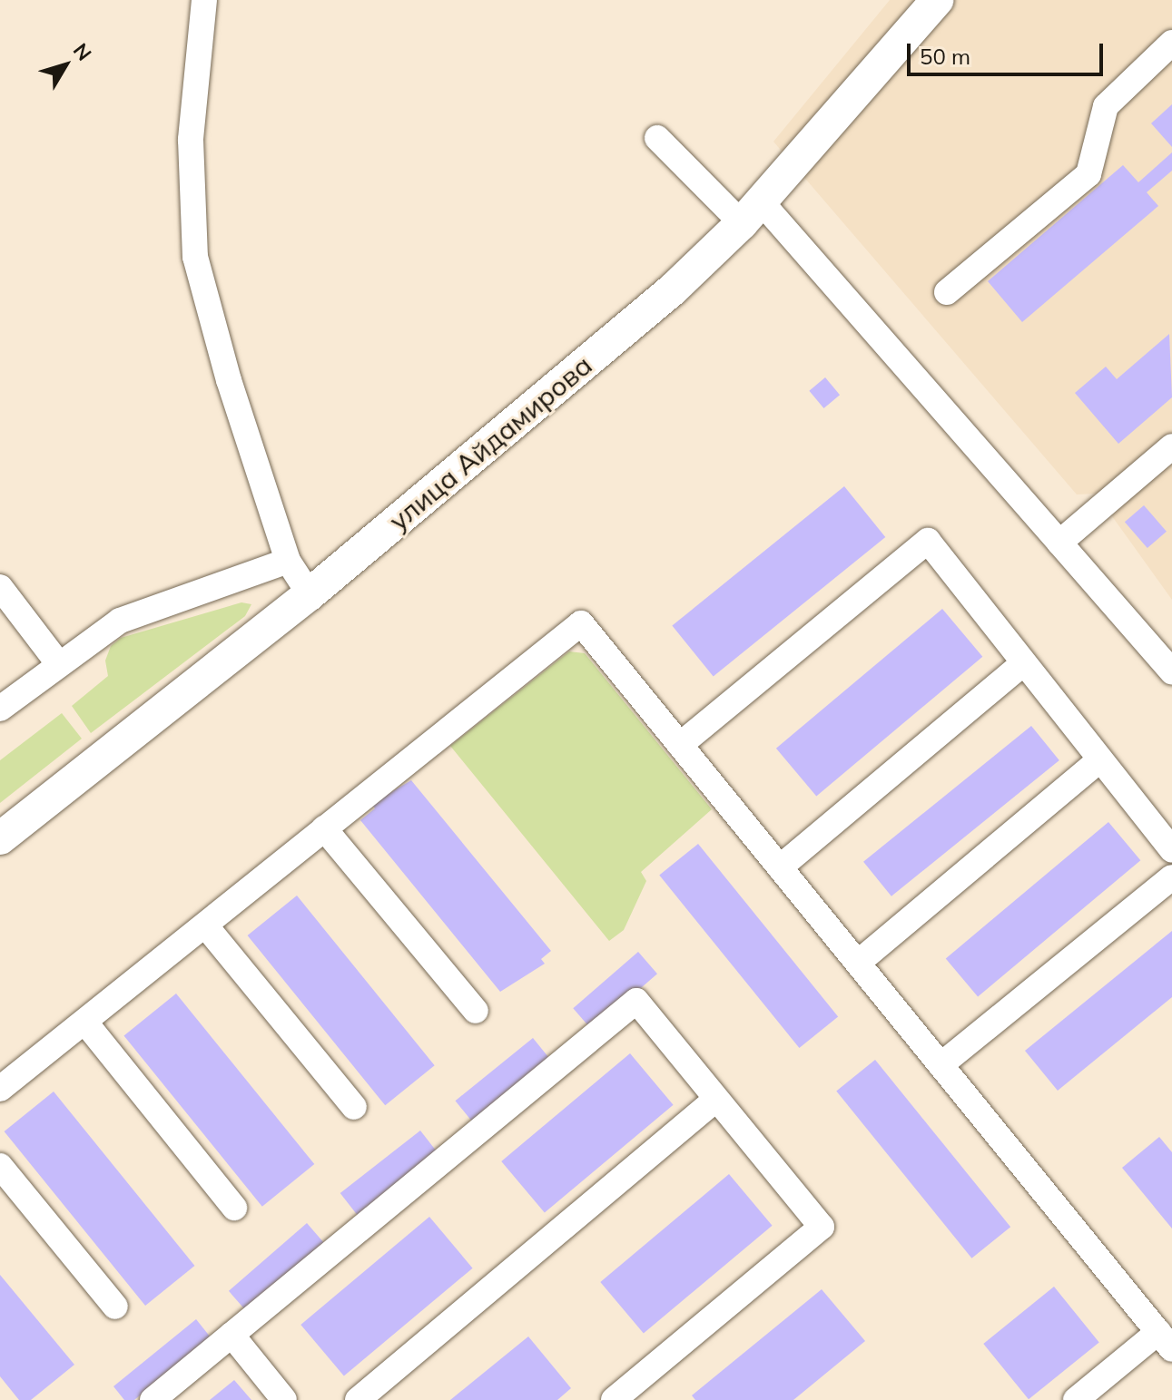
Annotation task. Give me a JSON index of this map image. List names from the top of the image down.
{
  "streets": {
    "main road": ["улица Айдамирова"]
  },
  "scale_bar": "50 m",
  "north": "top right"
}
